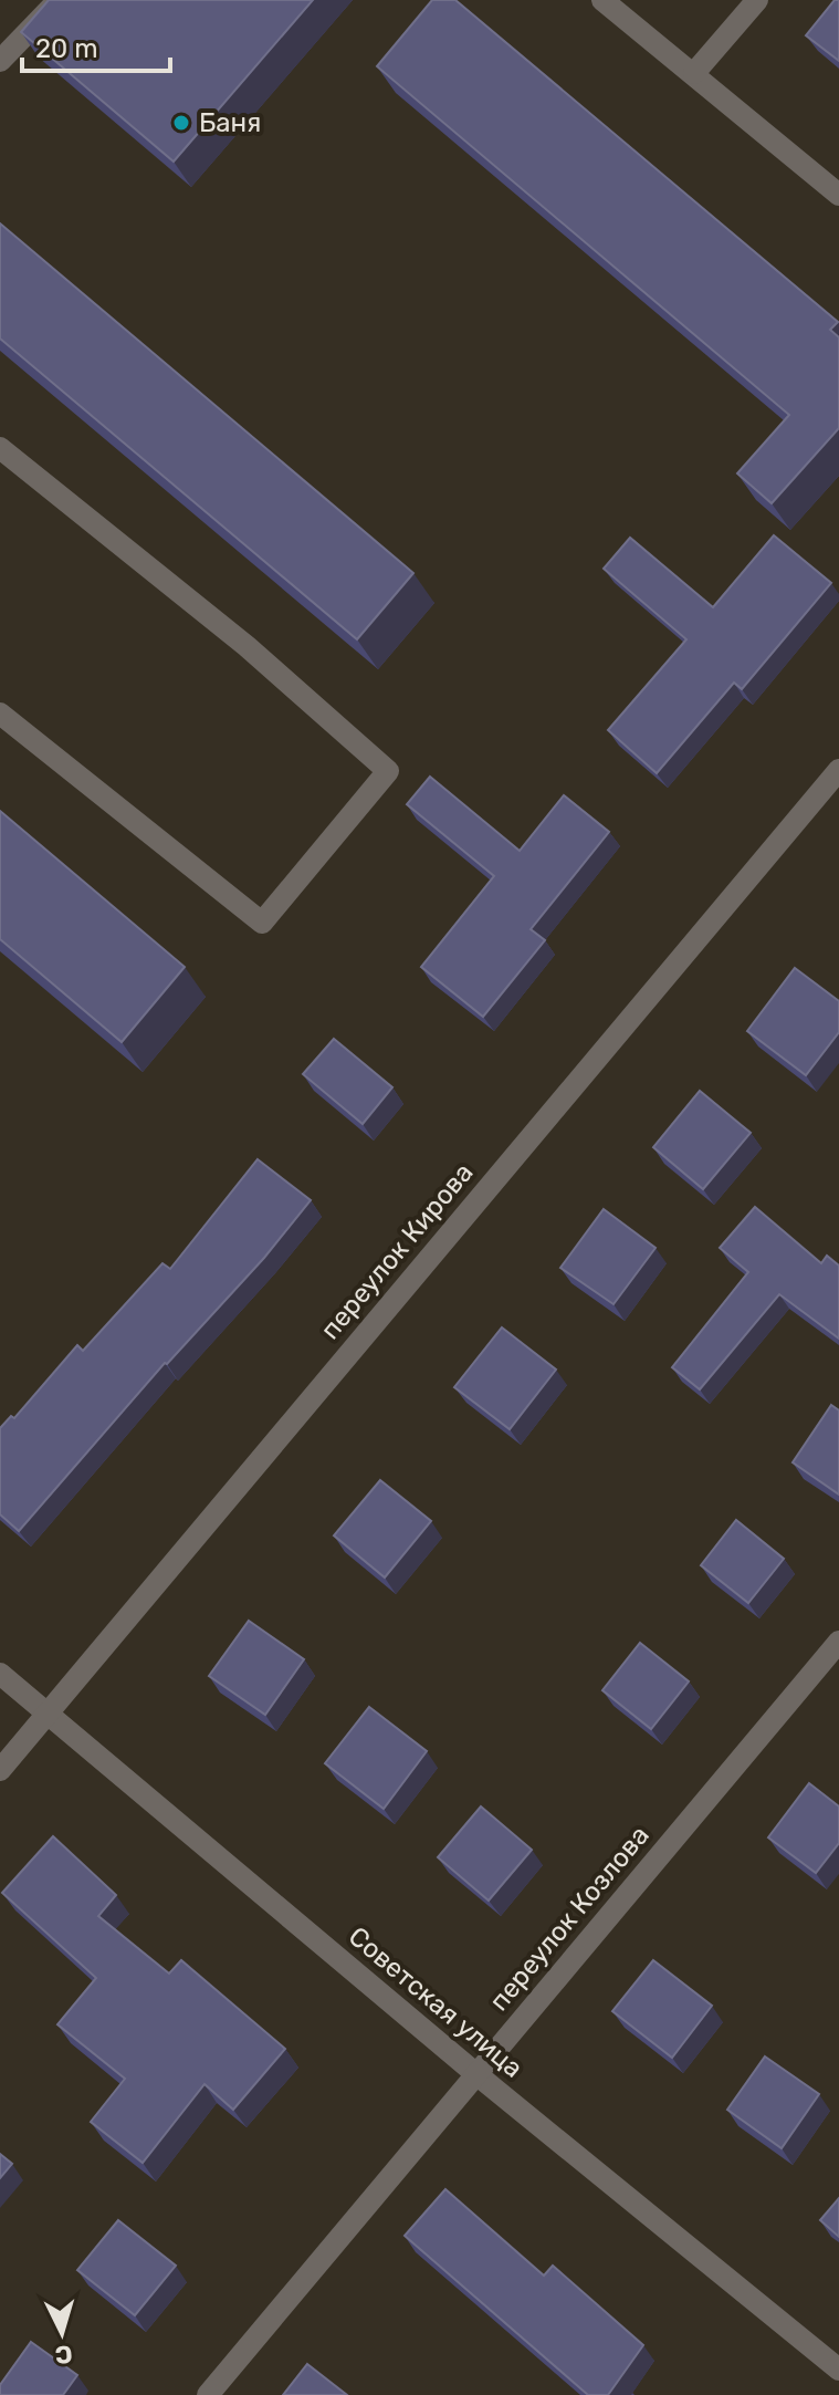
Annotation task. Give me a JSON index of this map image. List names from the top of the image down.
{
  "streets": {
    "street": ["переулок Кирова", "переулок Козлова", "Советская улица"]
  },
  "crossings": [
    ["переулок Кирова", "Советская улица"],
    ["переулок Козлова", "Советская улица"]
  ],
  "places": ["Баня"],
  "scale_bar": "20 m",
  "north": "bottom"
}
